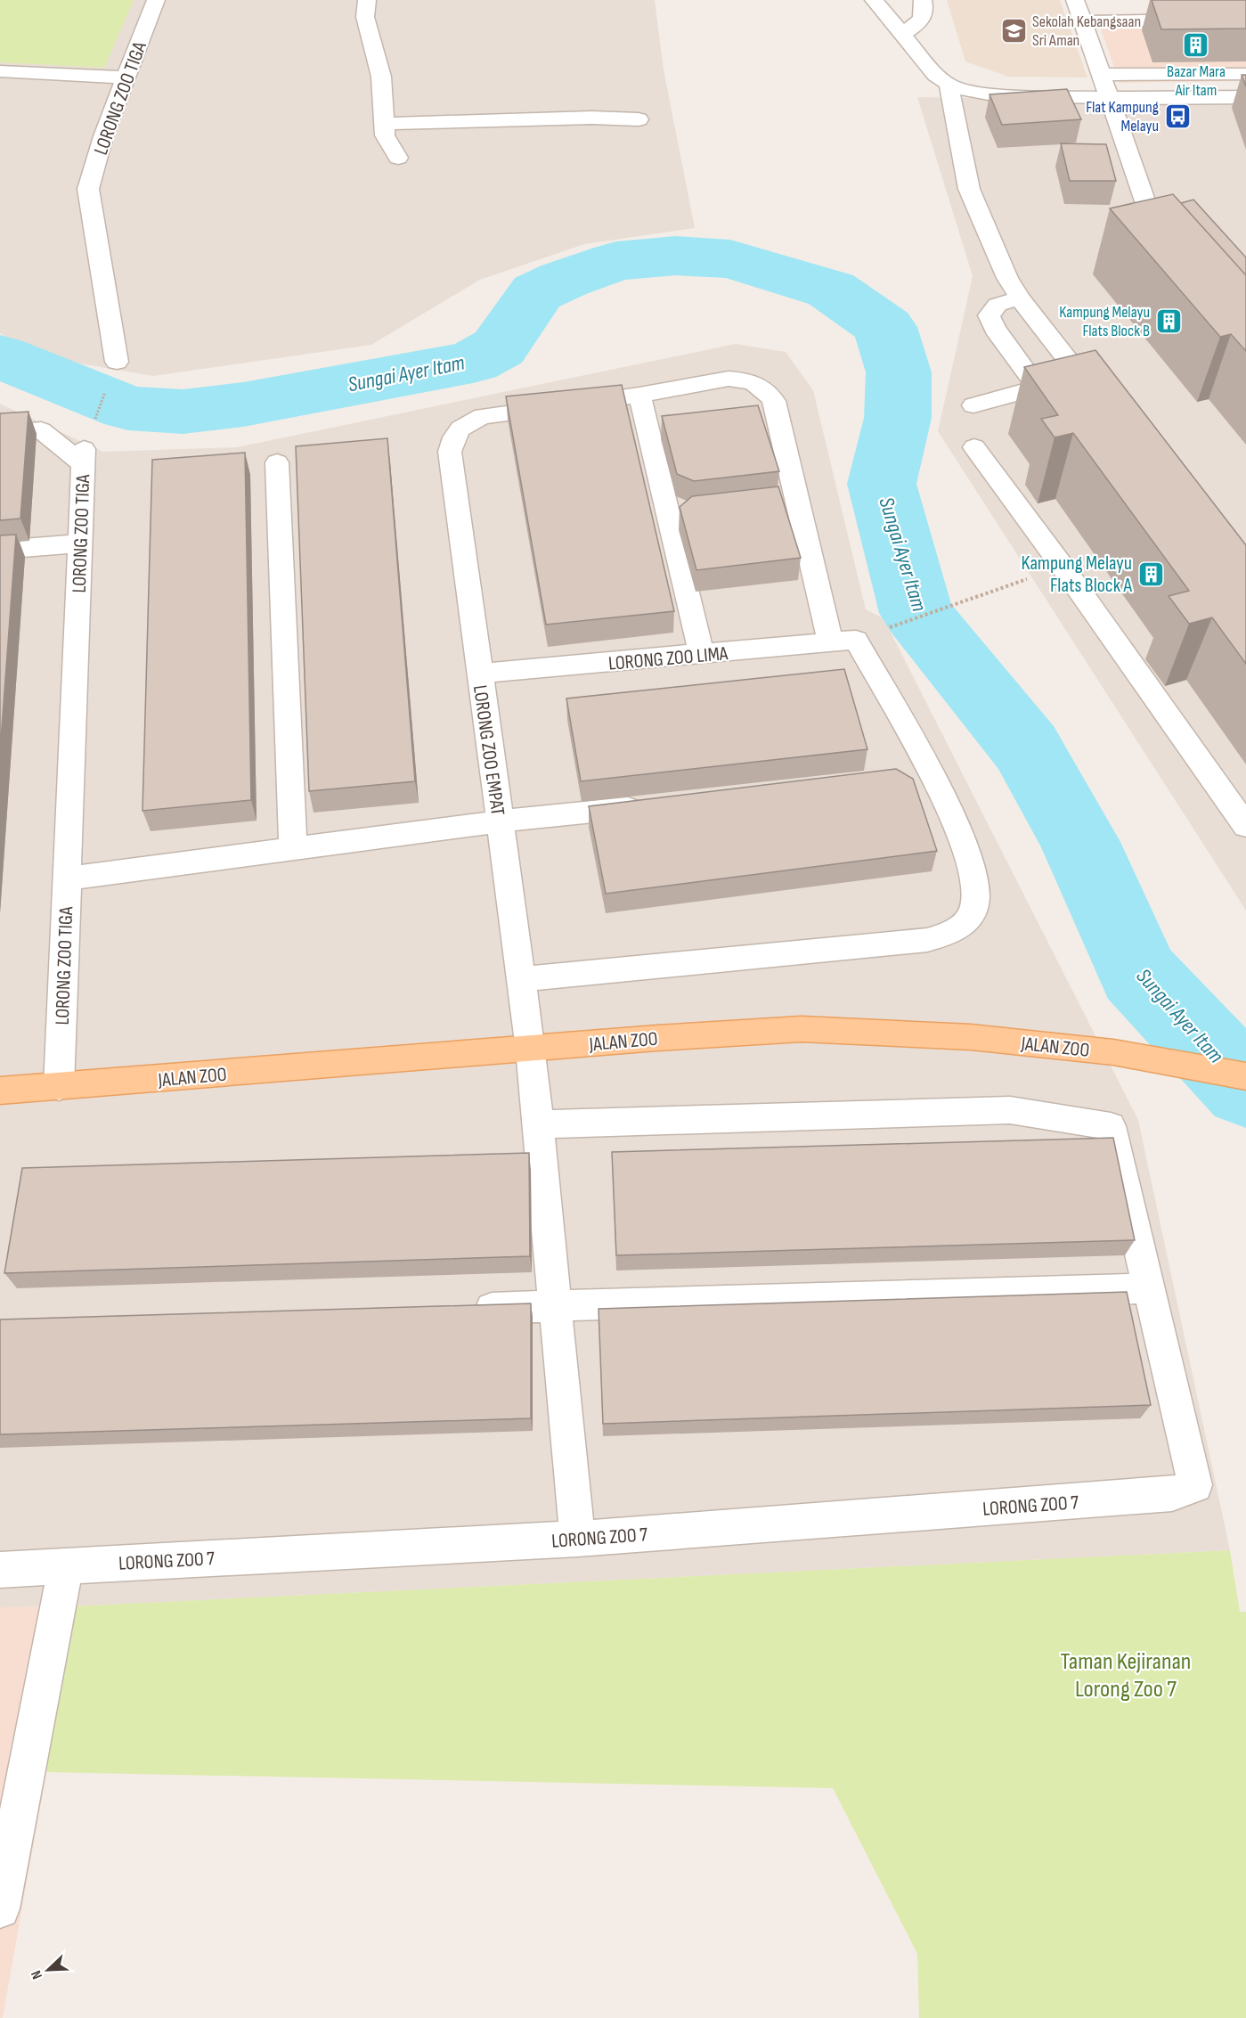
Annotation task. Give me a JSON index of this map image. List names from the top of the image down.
{
  "streets": {
    "main road": ["JALAN ZOO"],
    "street": [
      "LORONG ZOO TIGA",
      "LORONG ZOO LIMA",
      "LORONG ZOO EMPAT",
      "LORONG ZOO 7"
    ]
  },
  "crossings": [
    ["LORONG ZOO TIGA", "JALAN ZOO"],
    ["LORONG ZOO LIMA", "LORONG ZOO EMPAT"],
    ["LORONG ZOO EMPAT", "JALAN ZOO"],
    ["LORONG ZOO EMPAT", "LORONG ZOO 7"]
  ],
  "water": ["Sungai Ayer Itam"],
  "parks": ["Taman Kejiranan Lorong Zoo 7"],
  "places": {
    "school or university": ["Sekolah Kebangsaan Sri Aman"],
    "building": ["Bazar Mara Air Itam", "Kampung Melayu Flats Block B", "Kampung Melayu Flats Block A"],
    "bus stop": ["Flat Kampung Melayu"]
  },
  "north": "bottom left"
}
